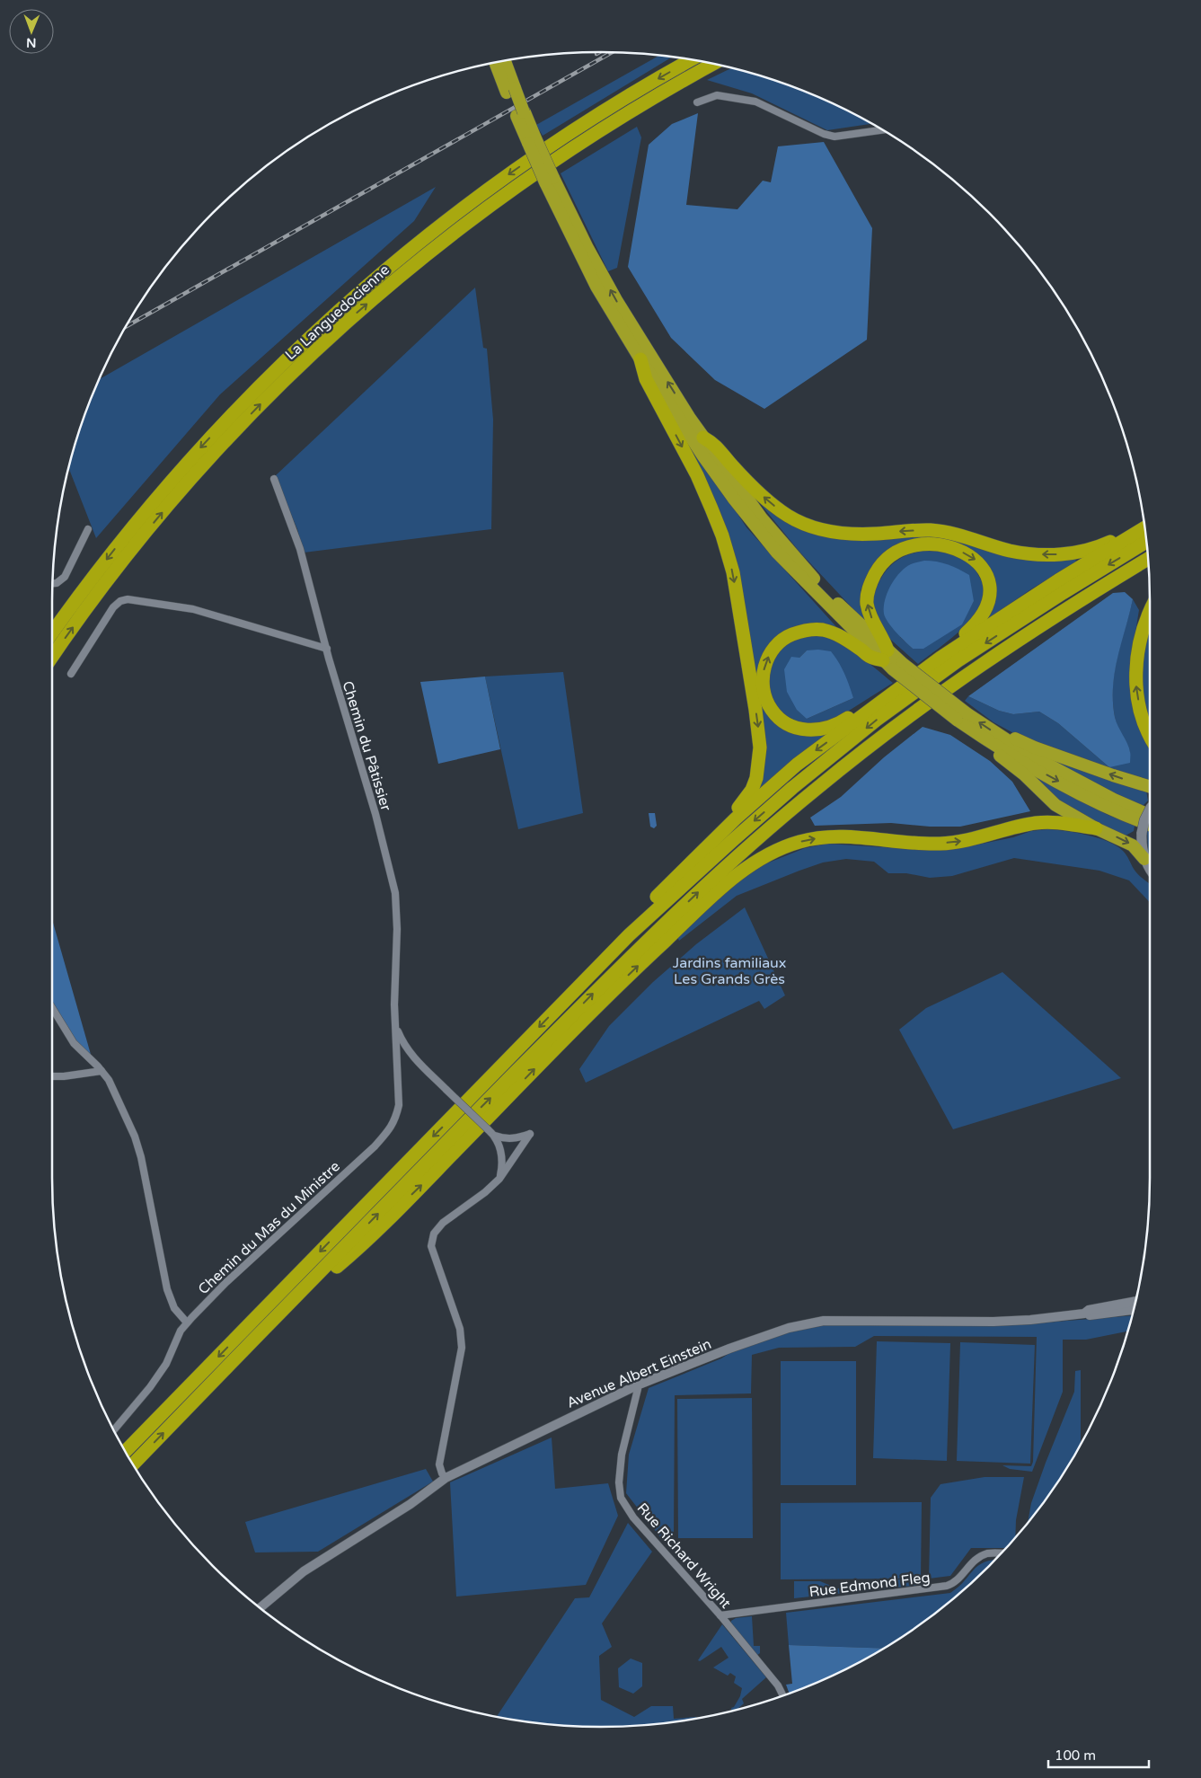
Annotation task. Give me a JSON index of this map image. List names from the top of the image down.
{
  "streets": {
    "highway": ["La Languedocienne"],
    "street": [
      "Chemin du Pâtissier",
      "Chemin du Mas du Ministre",
      "Avenue Albert Einstein",
      "Rue Richard Wright",
      "Rue Edmond Fleg"
    ]
  },
  "crossings": [
    ["Chemin du Pâtissier", "Chemin du Mas du Ministre"],
    ["Avenue Albert Einstein", "Rue Richard Wright"],
    ["Rue Richard Wright", "Rue Edmond Fleg"]
  ],
  "parks": ["Jardins familiaux Les Grands Grès"],
  "scale_bar": "100 m",
  "north": "bottom"
}
